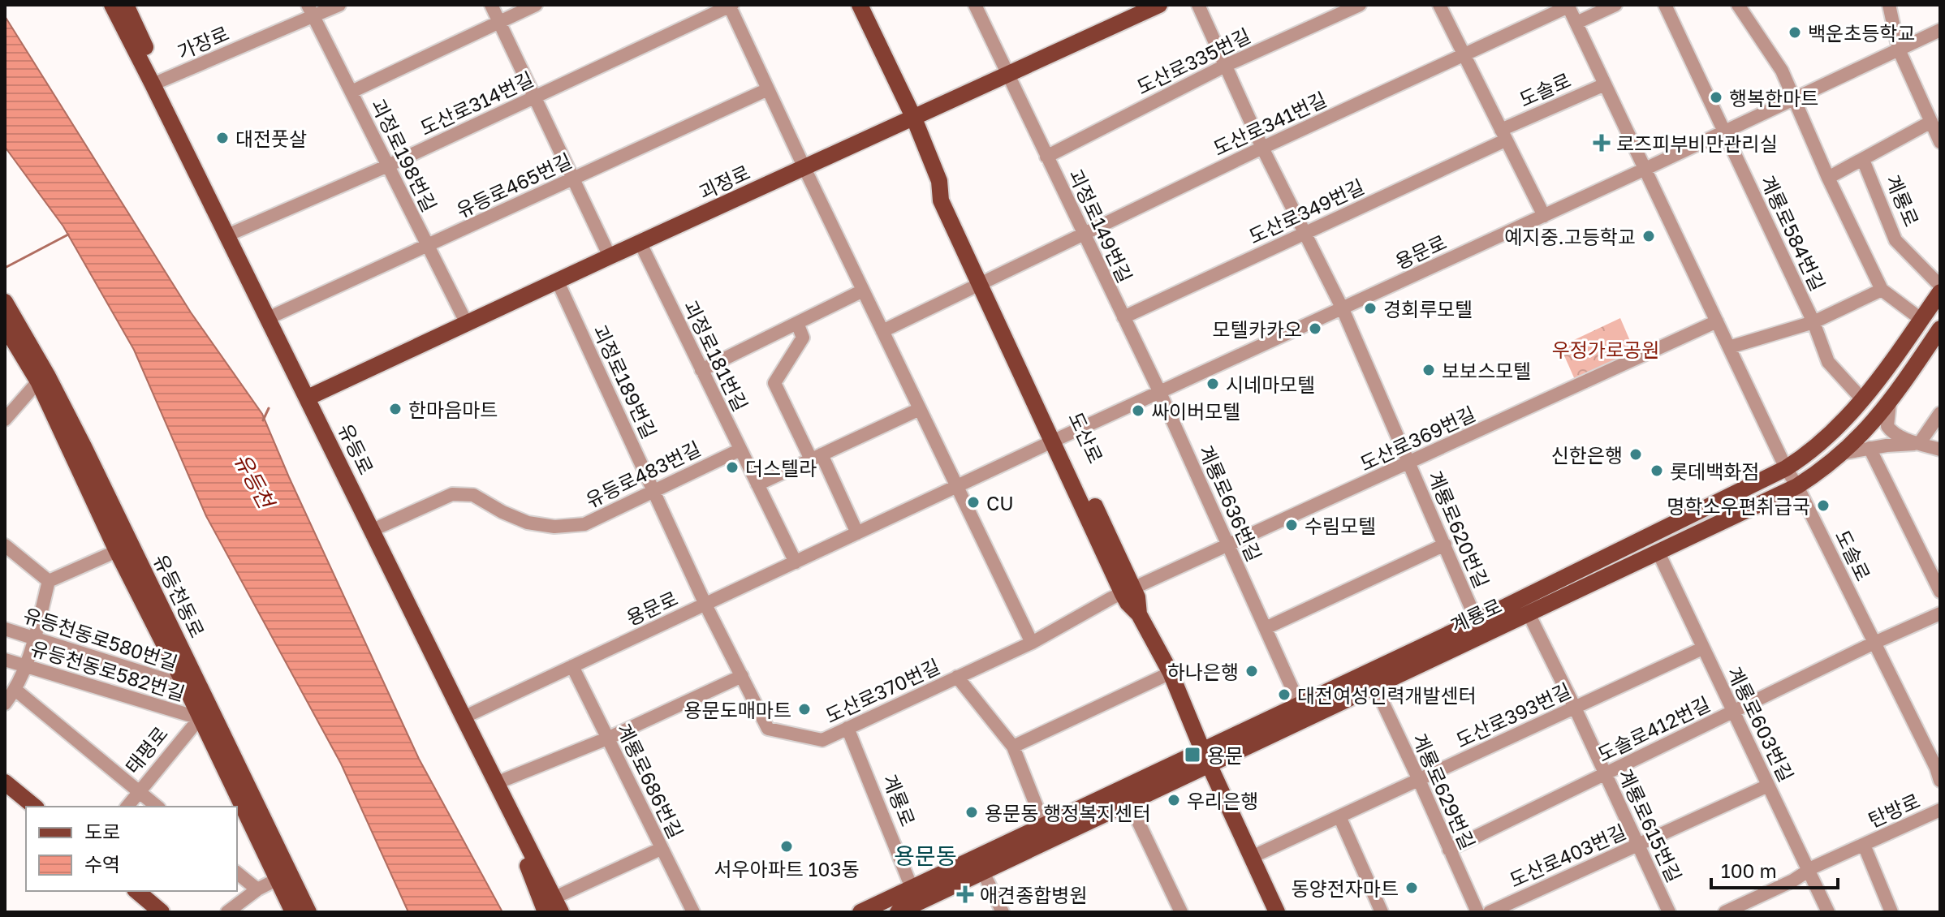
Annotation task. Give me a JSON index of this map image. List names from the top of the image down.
{
  "streets": {
    "main road": [
      "괴정로",
      "계룡로",
      "도산로",
      "유등로",
      "유등천동로"
    ],
    "street": [
      "가장로",
      "도산로335번길",
      "도솔로",
      "도산로314번길",
      "도산로341번길",
      "괴정로198번길",
      "유등로465번길",
      "도산로349번길",
      "괴정로149번길",
      "계룡로584번길",
      "용문로",
      "괴정로181번길",
      "괴정로189번길",
      "도산로369번길",
      "유등로483번길",
      "계룡로636번길",
      "계룡로620번길",
      "유등천동로580번길",
      "유등천동로582번길",
      "도산로370번길",
      "도산로393번길",
      "계룡로603번길",
      "도솔로412번길",
      "태평로",
      "계룡로686번길",
      "계룡로629번길",
      "탄방로",
      "계룡로615번길",
      "도산로403번길"
    ]
  },
  "crossings": [
    ["가장로", "괴정로198번길"],
    ["가장로", "유등로"],
    ["도산로335번길", "괴정로149번길"],
    ["도산로335번길", "계룡로620번길"],
    ["도솔로", "도산로341번길"],
    ["도솔로", "계룡로"],
    ["도솔로", "도산로349번길"],
    ["도솔로", "용문로"],
    ["도솔로", "도산로369번길"],
    ["도솔로", "도솔로412번길"],
    ["도산로314번길", "괴정로198번길"],
    ["도산로314번길", "유등로"],
    ["도산로341번길", "괴정로149번길"],
    ["도산로341번길", "도산로"],
    ["도산로341번길", "계룡로620번길"],
    ["괴정로198번길", "괴정로"],
    ["괴정로198번길", "유등로465번길"],
    ["괴정로", "괴정로149번길"],
    ["괴정로", "괴정로181번길"],
    ["괴정로", "괴정로189번길"],
    ["괴정로", "도산로"],
    ["괴정로", "유등로"],
    ["유등로465번길", "유등로"],
    ["계룡로", "계룡로584번길"],
    ["계룡로", "도산로"],
    ["계룡로", "계룡로636번길"],
    ["계룡로", "계룡로620번길"],
    ["계룡로", "도산로370번길"],
    ["계룡로", "계룡로603번길"],
    ["계룡로", "계룡로629번길"],
    ["계룡로", "계룡로615번길"],
    ["도산로349번길", "괴정로149번길"],
    ["도산로349번길", "계룡로620번길"],
    ["괴정로149번길", "용문로"],
    ["괴정로149번길", "계룡로636번길"],
    ["계룡로584번길", "용문로"],
    ["용문로", "괴정로181번길"],
    ["용문로", "괴정로189번길"],
    ["용문로", "도산로"],
    ["용문로", "유등로"],
    ["용문로", "계룡로636번길"],
    ["용문로", "계룡로620번길"],
    ["용문로", "도산로370번길"],
    ["용문로", "계룡로686번길"],
    ["괴정로181번길", "유등로483번길"],
    ["괴정로189번길", "유등로483번길"],
    ["괴정로189번길", "도산로370번길"],
    ["도산로", "도산로369번길"],
    ["도산로", "도산로370번길"],
    ["도산로", "도산로393번길"],
    ["도산로369번길", "계룡로636번길"],
    ["도산로369번길", "계룡로620번길"],
    ["도산로369번길", "도산로370번길"],
    ["유등로", "유등로483번길"],
    ["유등천동로", "유등천동로580번길"],
    ["유등천동로", "유등천동로582번길"],
    ["유등천동로", "태평로"],
    ["유등천동로582번길", "태평로"],
    ["도산로393번길", "계룡로603번길"],
    ["도산로393번길", "계룡로629번길"],
    ["도산로393번길", "계룡로615번길"],
    ["계룡로603번길", "도솔로412번길"],
    ["계룡로603번길", "탄방로"],
    ["계룡로603번길", "도산로403번길"],
    ["도솔로412번길", "계룡로629번길"],
    ["도솔로412번길", "계룡로615번길"],
    ["계룡로615번길", "도산로403번길"]
  ],
  "districts": ["용문동"],
  "water": ["유등천"],
  "parks": ["우정가로공원"],
  "places": {
    "other": [
      "백운초등학교",
      "행복한마트",
      "대전풋살",
      "예지중.고등학교",
      "경회루모텔",
      "모텔카카오",
      "보보스모텔",
      "시네마모텔",
      "한마음마트",
      "싸이버모텔",
      "신한은행",
      "더스텔라",
      "롯데백화점",
      "CU",
      "명학소우편취급국",
      "수림모텔",
      "하나은행",
      "대전여성인력개발센터",
      "용문도매마트",
      "우리은행",
      "용문동 행정복지센터",
      "서우아파트 103동",
      "동양전자마트"
    ],
    "health": ["로즈피부비만관리실", "애견종합병원"],
    "transit": ["용문"]
  },
  "legend": ["도로", "수역"],
  "scale_bar": "100 m"
}
